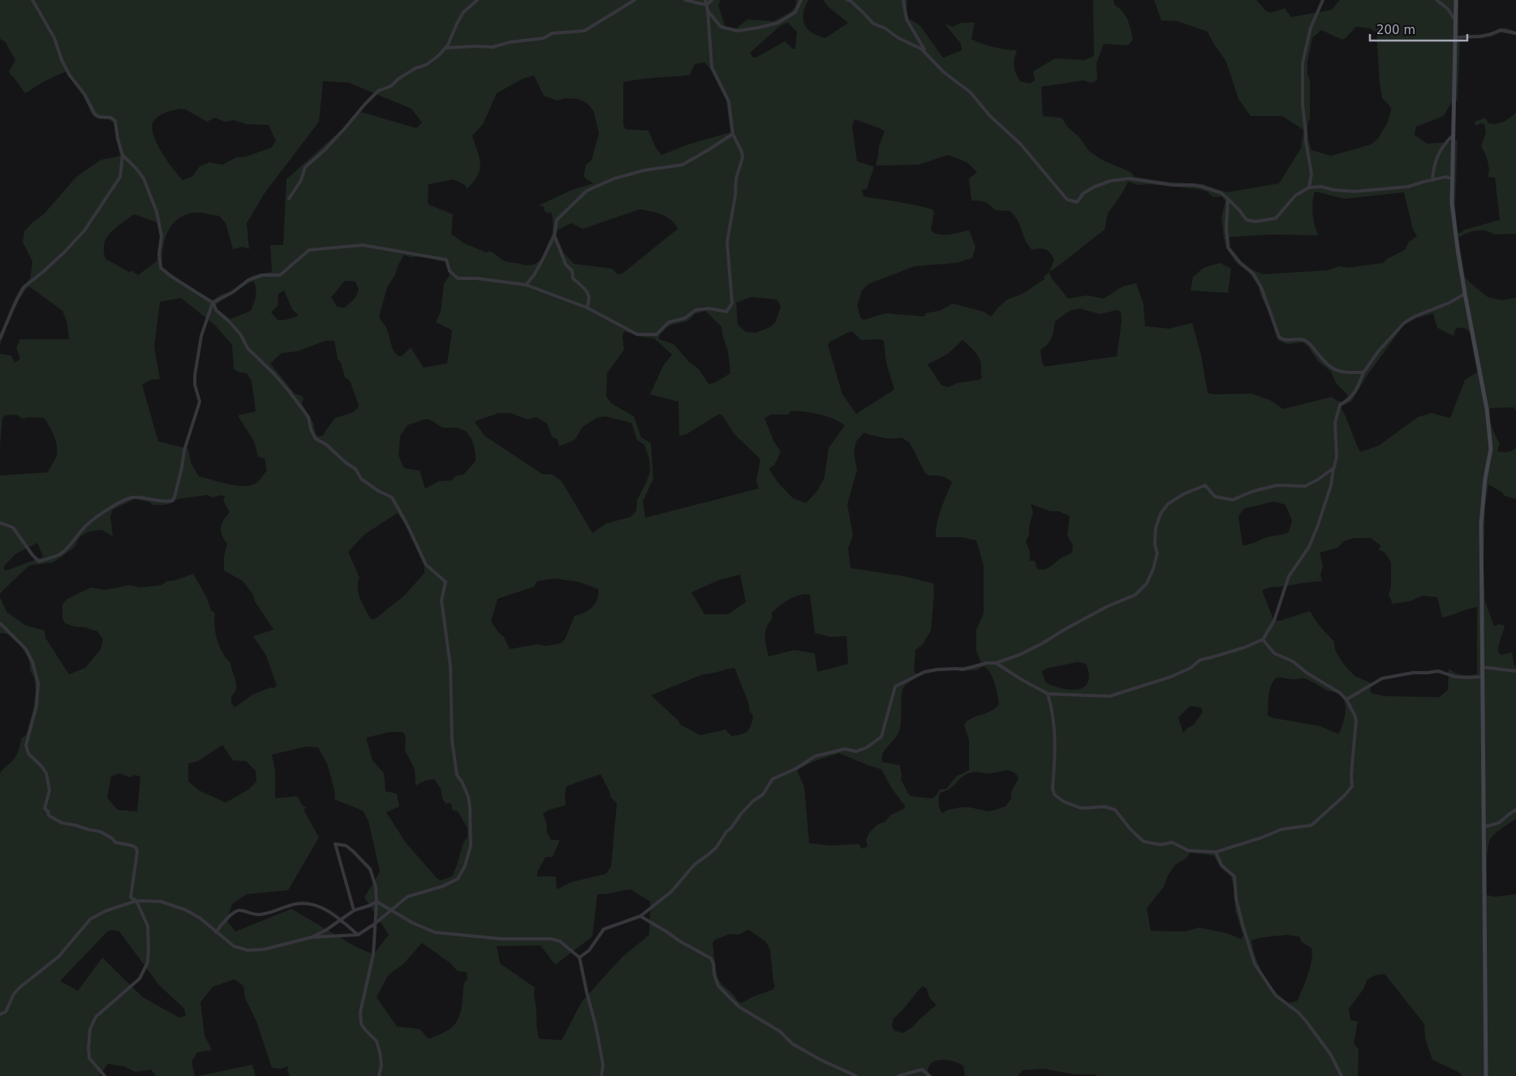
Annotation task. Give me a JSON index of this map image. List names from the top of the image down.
{
  "scale_bar": "200 m"
}
